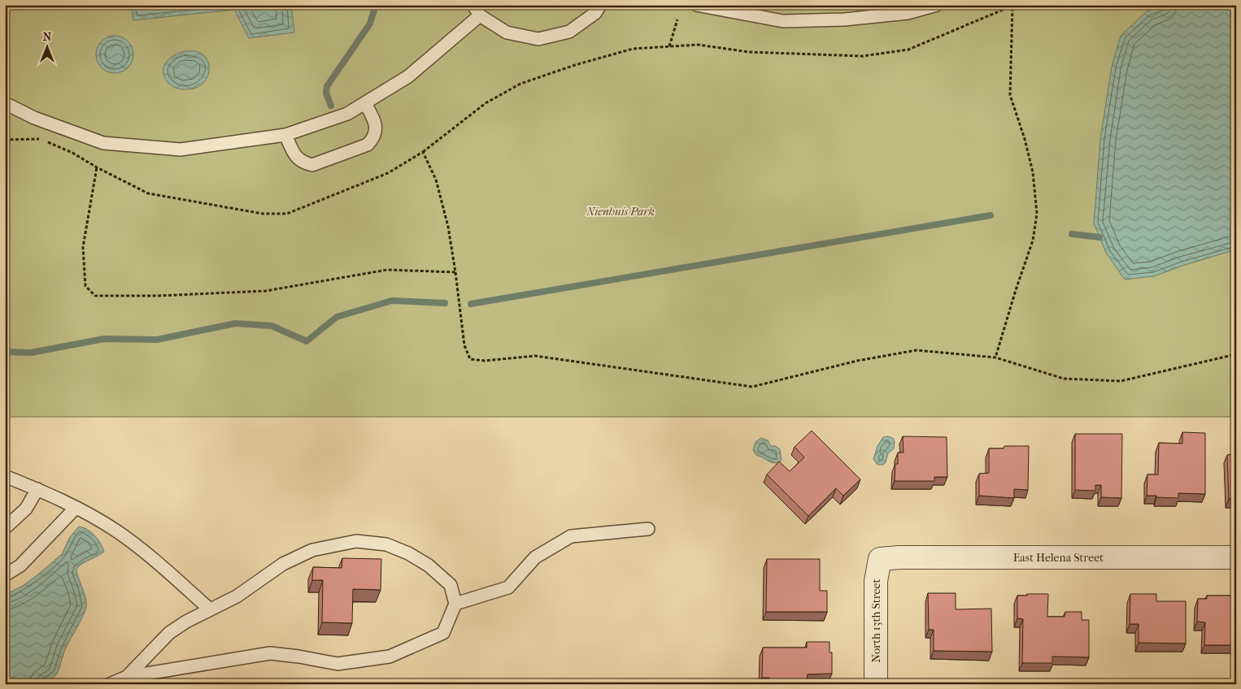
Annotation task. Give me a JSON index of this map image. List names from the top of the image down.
{
  "streets": {
    "street": ["East Helena Street", "North 13th Street"]
  },
  "crossings": [
    ["East Helena Street", "North 13th Street"]
  ],
  "parks": ["Nienhuis Park"],
  "north": "top"
}
